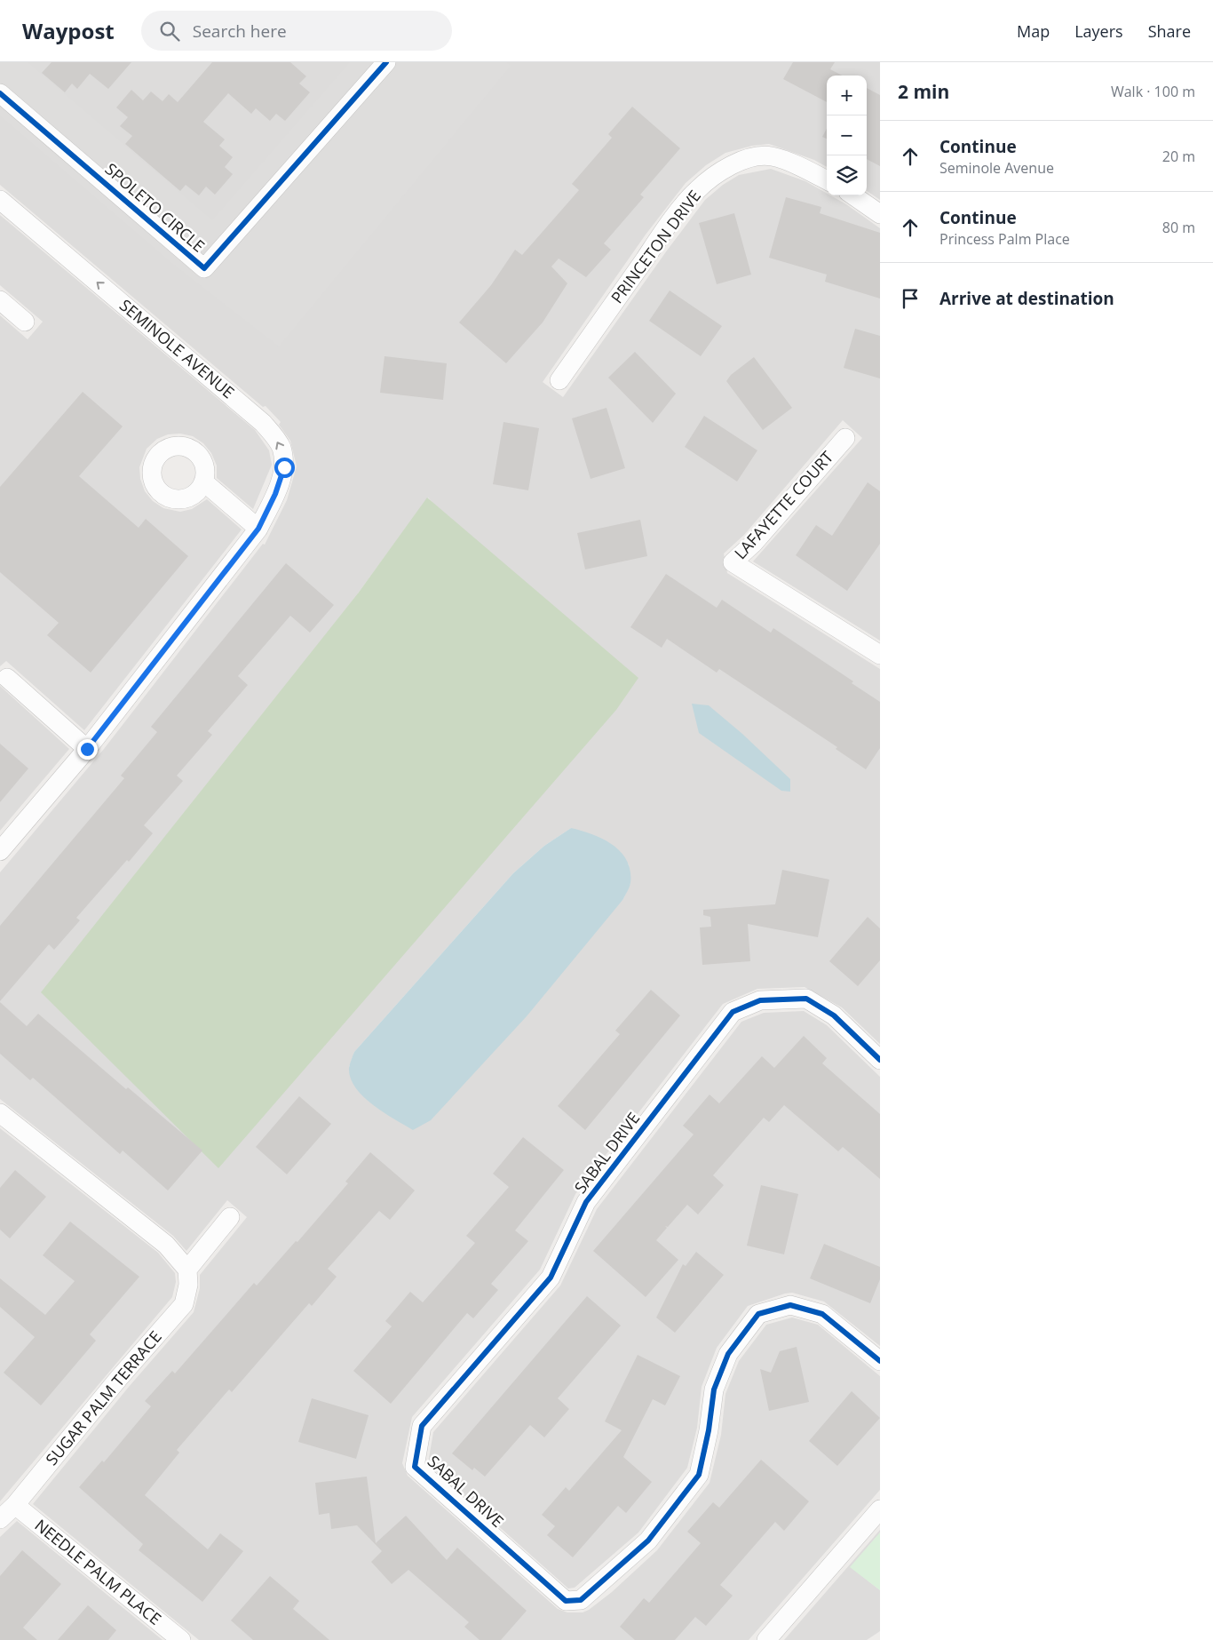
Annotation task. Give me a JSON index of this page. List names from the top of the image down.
{
  "streets": {
    "street": [
      "SPOLETO CIRCLE",
      "PRINCETON DRIVE",
      "SEMINOLE AVENUE",
      "LAFAYETTE COURT",
      "SABAL DRIVE",
      "SUGAR PALM TERRACE",
      "NEEDLE PALM PLACE"
    ]
  },
  "crossings": [
    ["SUGAR PALM TERRACE", "NEEDLE PALM PLACE"]
  ],
  "one_way": ["SEMINOLE AVENUE"],
  "page": {
    "header": "Waypost",
    "search": "Search here",
    "nav": ["Map", "Layers", "Share"],
    "heading": ["2 min", "Walk · 100 m"],
    "map_buttons": ["+", "−"],
    "list": [
      ["Continue", "Seminole Avenue", "20 m"],
      ["Continue", "Princess Palm Place", "80 m"],
      "Arrive at destination"
    ]
  }
}
